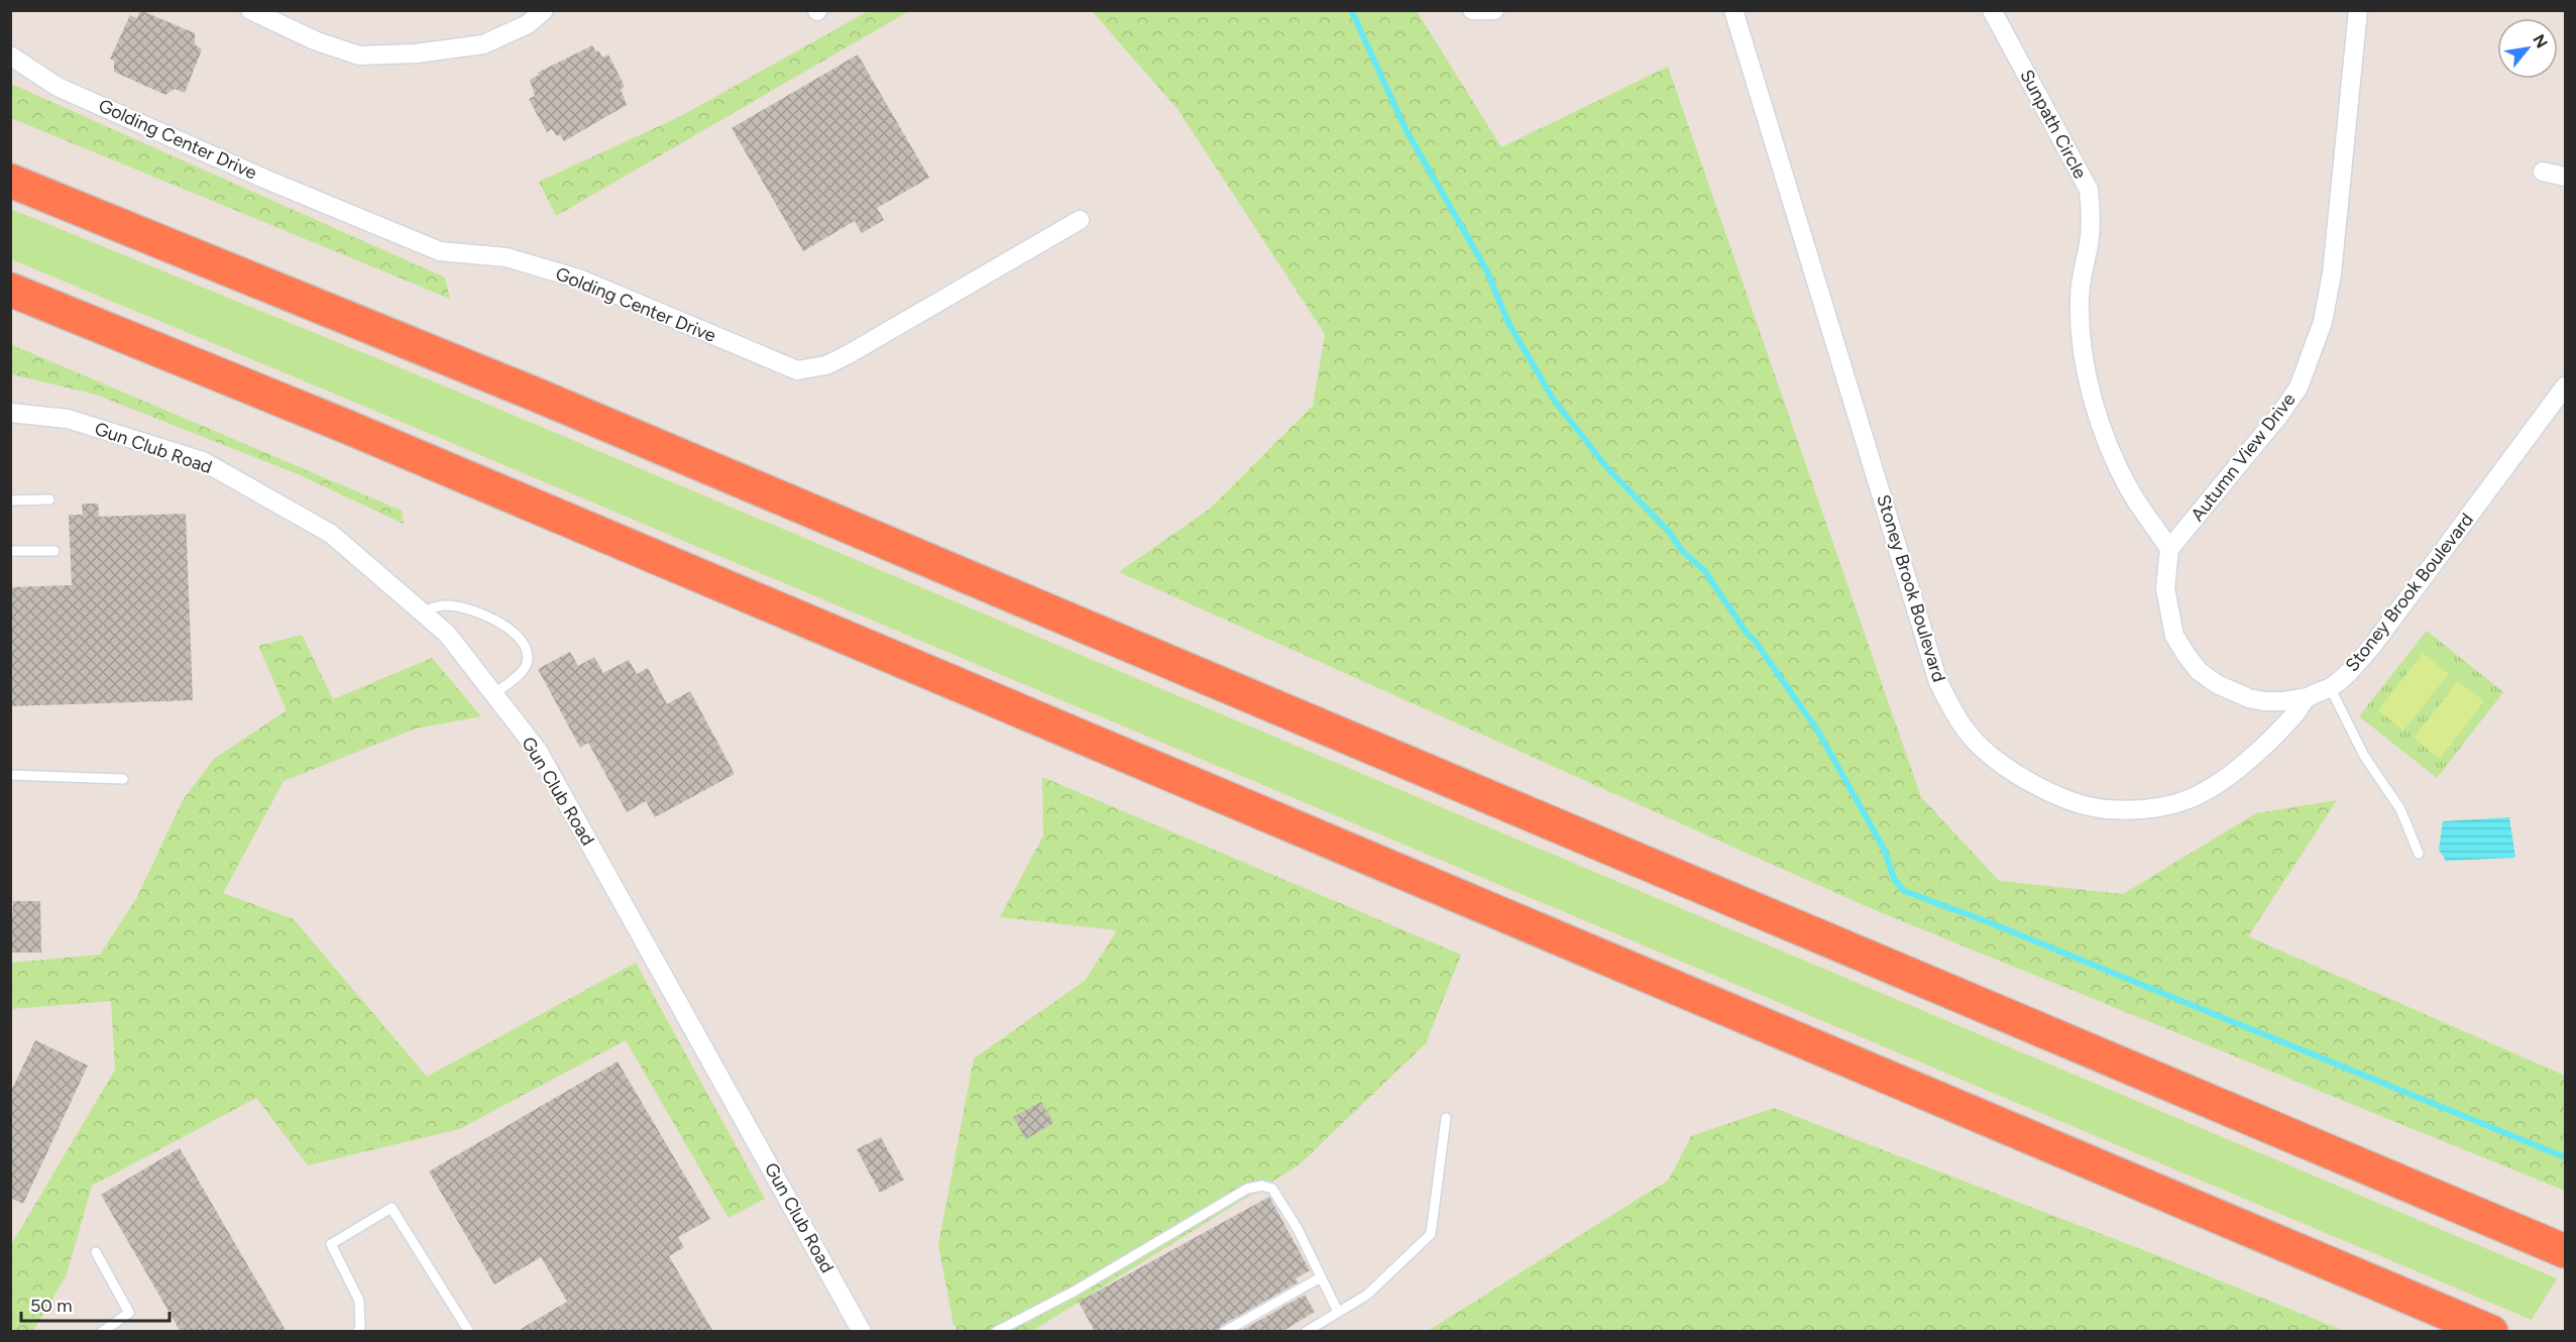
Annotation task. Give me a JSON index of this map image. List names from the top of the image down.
{
  "streets": {
    "street": [
      "Sunpath Circle",
      "Golding Center Drive",
      "Gun Club Road",
      "Autumn View Drive",
      "Stoney Brook Boulevard"
    ]
  },
  "crossings": [
    ["Sunpath Circle", "Autumn View Drive"]
  ],
  "scale_bar": "50 m",
  "north": "top right"
}
